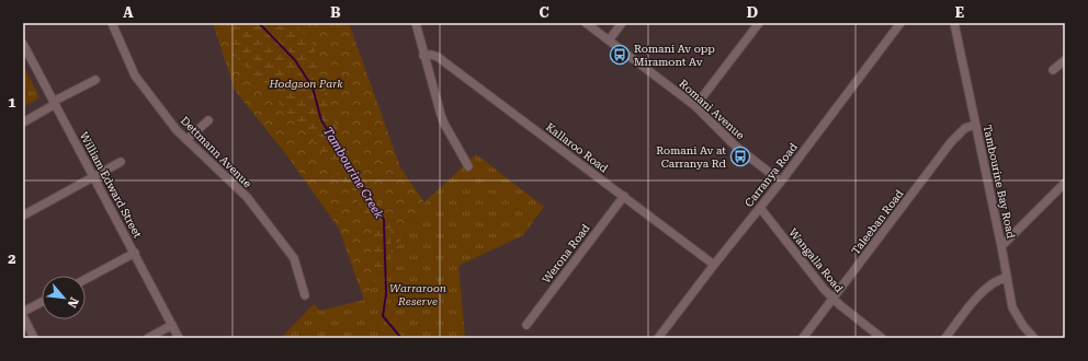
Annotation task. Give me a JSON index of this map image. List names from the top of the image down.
{
  "streets": {
    "street": [
      "Romani Avenue",
      "Kallaroo Road",
      "Dettmann Avenue",
      "Carranya Road",
      "Tambourine Bay Road",
      "William Edward Street",
      "Taleeban Road",
      "Werona Road",
      "Wangalla Road"
    ]
  },
  "crossings": [
    ["Romani Avenue", "Carranya Road"],
    ["Kallaroo Road", "Carranya Road"],
    ["Kallaroo Road", "Werona Road"],
    ["Carranya Road", "Wangalla Road"],
    ["Tambourine Bay Road", "Taleeban Road"],
    ["Taleeban Road", "Wangalla Road"]
  ],
  "water": ["Tambourine Creek"],
  "parks": ["Hodgson Park", "Warraroon Reserve"],
  "places": {
    "bus stop": ["Romani Av opp Miramont Av", "Romani Av at Carranya Rd"]
  },
  "north": "bottom right",
  "grid": {
    "columns": [
      "A",
      "B",
      "C",
      "D",
      "E"
    ],
    "rows": ["1", "2"]
  }
}
